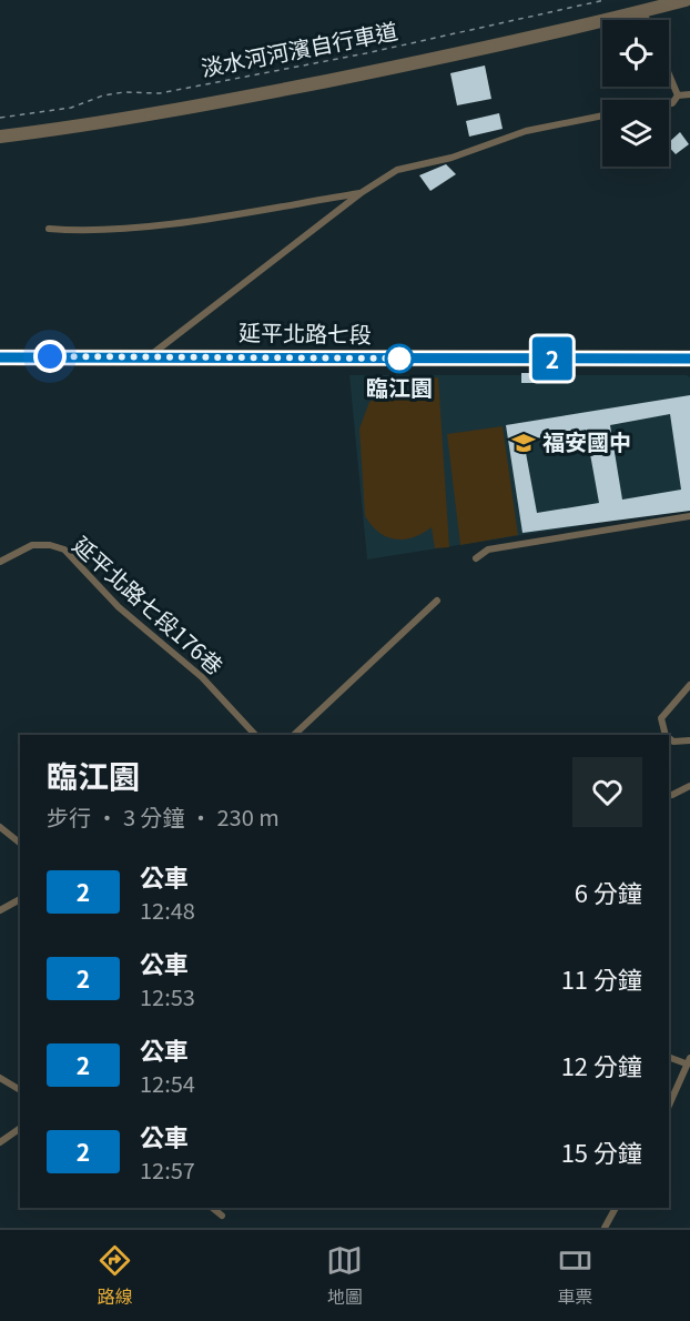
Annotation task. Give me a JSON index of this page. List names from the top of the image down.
{
  "streets": {
    "street": ["延平北路七段"],
    "lane": ["延平北路七段176巷"],
    "path": ["淡水河河濱自行車道"]
  },
  "places": {
    "other": ["臨江園"],
    "school or university": ["福安國中"]
  },
  "lines": ["bus line 2"],
  "page": {
    "on_map": "2",
    "heading": ["臨江園", "步行 · 3 分鐘 · 230 m"],
    "list": [
      {
        "mark": "2",
        "name": "公車",
        "note": "12:48",
        "value": "6 分鐘"
      },
      {
        "mark": "2",
        "name": "公車",
        "note": "12:53",
        "value": "11 分鐘"
      },
      {
        "mark": "2",
        "name": "公車",
        "note": "12:54",
        "value": "12 分鐘"
      },
      {
        "mark": "2",
        "name": "公車",
        "note": "12:57",
        "value": "15 分鐘"
      }
    ],
    "tabs": ["路線", "地圖", "車票"]
  }
}
